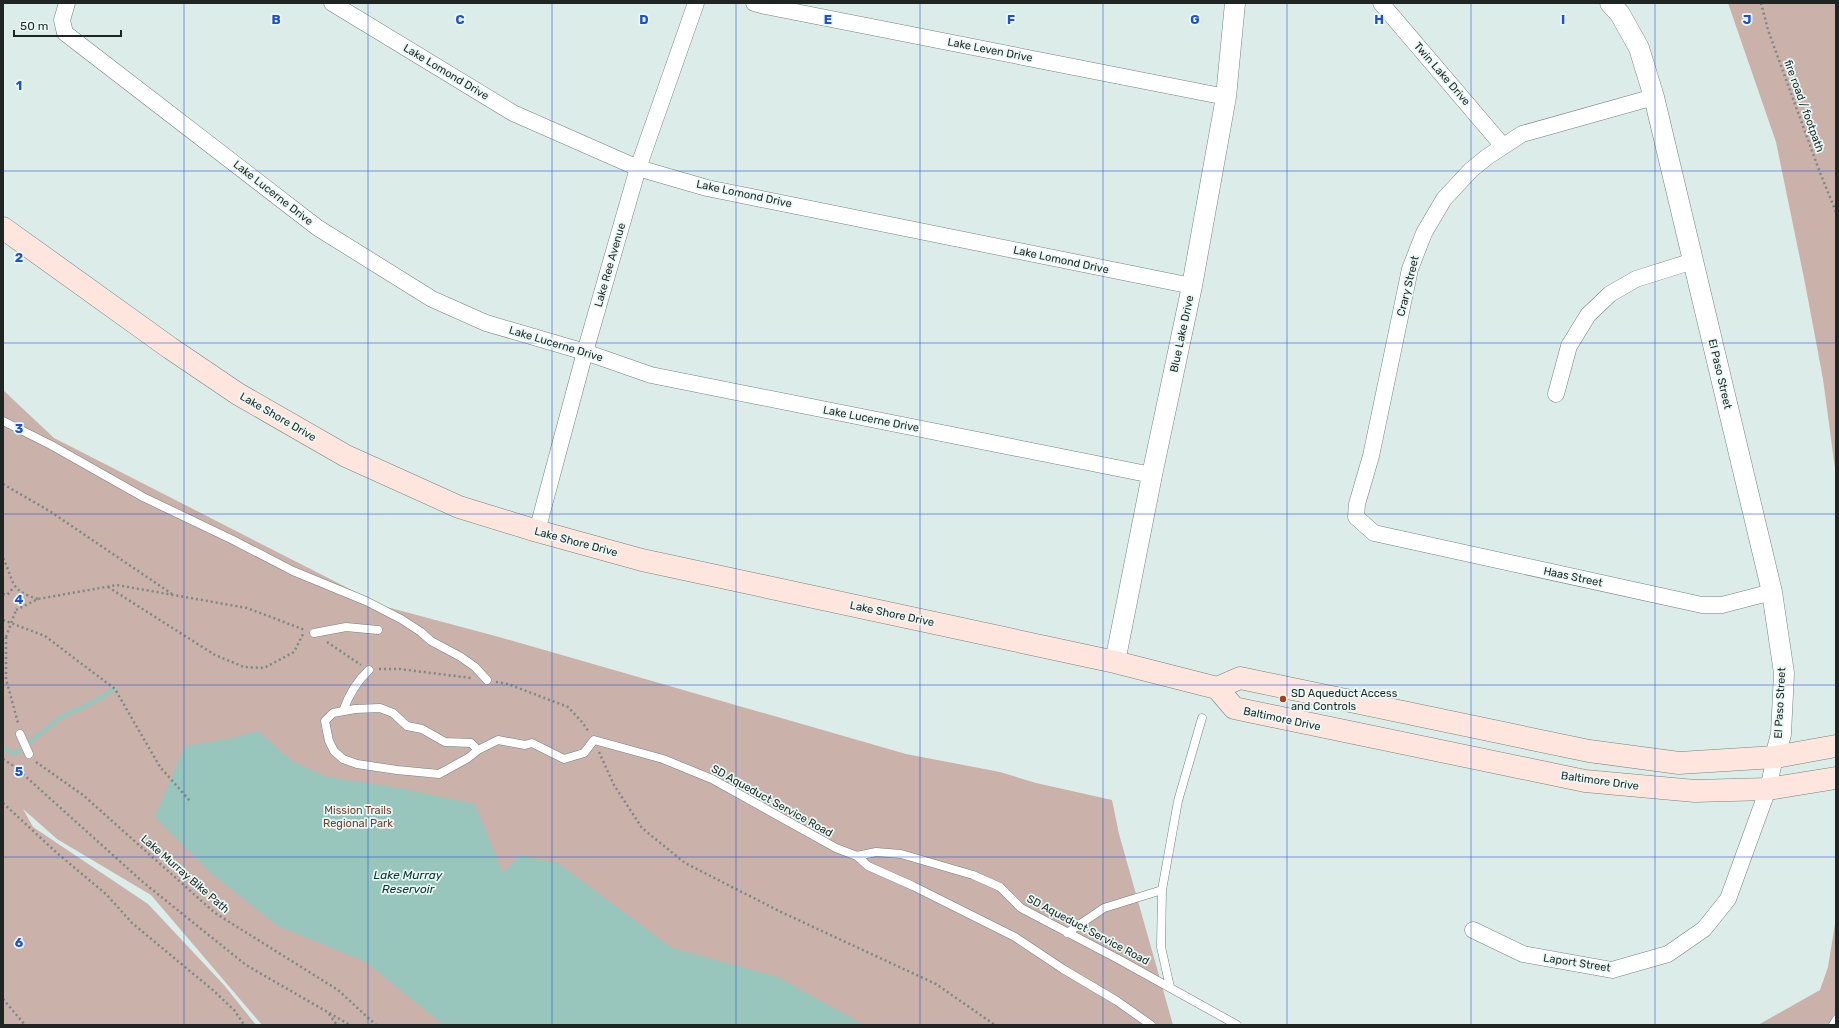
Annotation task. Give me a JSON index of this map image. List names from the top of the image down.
{
  "streets": {
    "main road": ["Lake Shore Drive", "Baltimore Drive"],
    "street": [
      "Lake Leven Drive",
      "Lake Lomond Drive",
      "Twin Lake Drive",
      "Lake Lucerne Drive",
      "Lake Ree Avenue",
      "Crary Street",
      "Blue Lake Drive",
      "El Paso Street",
      "Haas Street",
      "Laport Street"
    ],
    "lane": ["SD Aqueduct Service Road"],
    "path": ["fire road / footpath", "Lake Murray Bike Path"]
  },
  "crossings": [
    ["Lake Leven Drive", "Blue Lake Drive"],
    ["Lake Lomond Drive", "Lake Ree Avenue"],
    ["Lake Lomond Drive", "Blue Lake Drive"],
    ["Twin Lake Drive", "Crary Street"],
    ["Lake Lucerne Drive", "Lake Ree Avenue"],
    ["Lake Lucerne Drive", "Blue Lake Drive"],
    ["Lake Ree Avenue", "Lake Shore Drive"],
    ["Crary Street", "El Paso Street"],
    ["Crary Street", "Haas Street"],
    ["Blue Lake Drive", "Lake Shore Drive"],
    ["El Paso Street", "Haas Street"],
    ["El Paso Street", "Laport Street"],
    ["Lake Shore Drive", "Baltimore Drive"],
    ["Baltimore Drive", "Laport Street"]
  ],
  "water": ["Lake Murray Reservoir"],
  "parks": ["Mission Trails Regional Park"],
  "places": ["SD Aqueduct Access and Controls"],
  "scale_bar": "50 m",
  "grid": {
    "columns": [
      "B",
      "C",
      "D",
      "E",
      "F",
      "G",
      "H",
      "I",
      "J"
    ],
    "rows": [
      "1",
      "2",
      "3",
      "4",
      "5",
      "6"
    ]
  }
}
